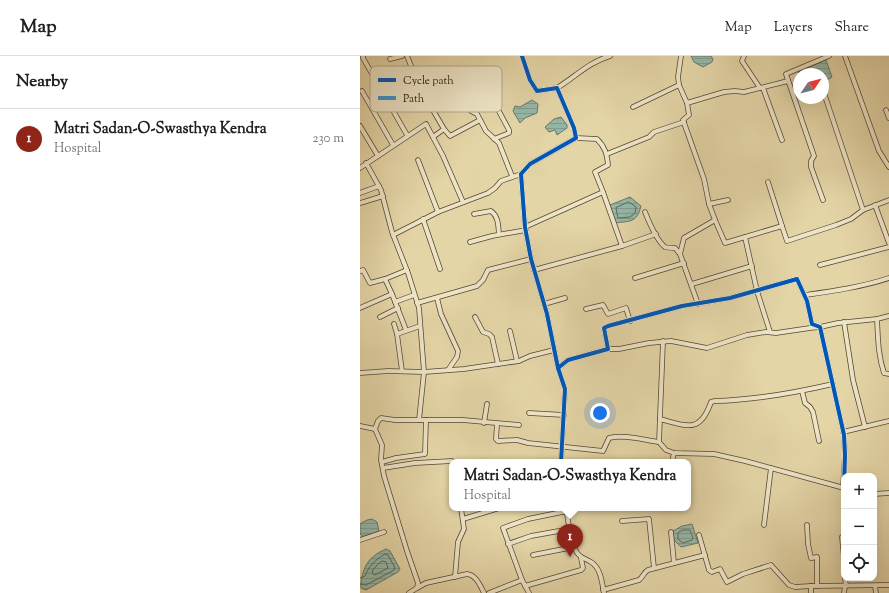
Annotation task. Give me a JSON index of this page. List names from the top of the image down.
{
  "legend": ["Cycle path", "Path"],
  "north": "top right",
  "page": {
    "header": "Map",
    "nav": ["Map", "Layers", "Share"],
    "heading": "Nearby",
    "list": [
      {
        "mark": "1",
        "name": "Matri Sadan-O-Swasthya Kendra",
        "note": "Hospital",
        "value": "230 m"
      }
    ],
    "popup": ["Matri Sadan-O-Swasthya Kendra", "Hospital"],
    "map_buttons": ["+", "−"],
    "pins": "1"
  }
}
